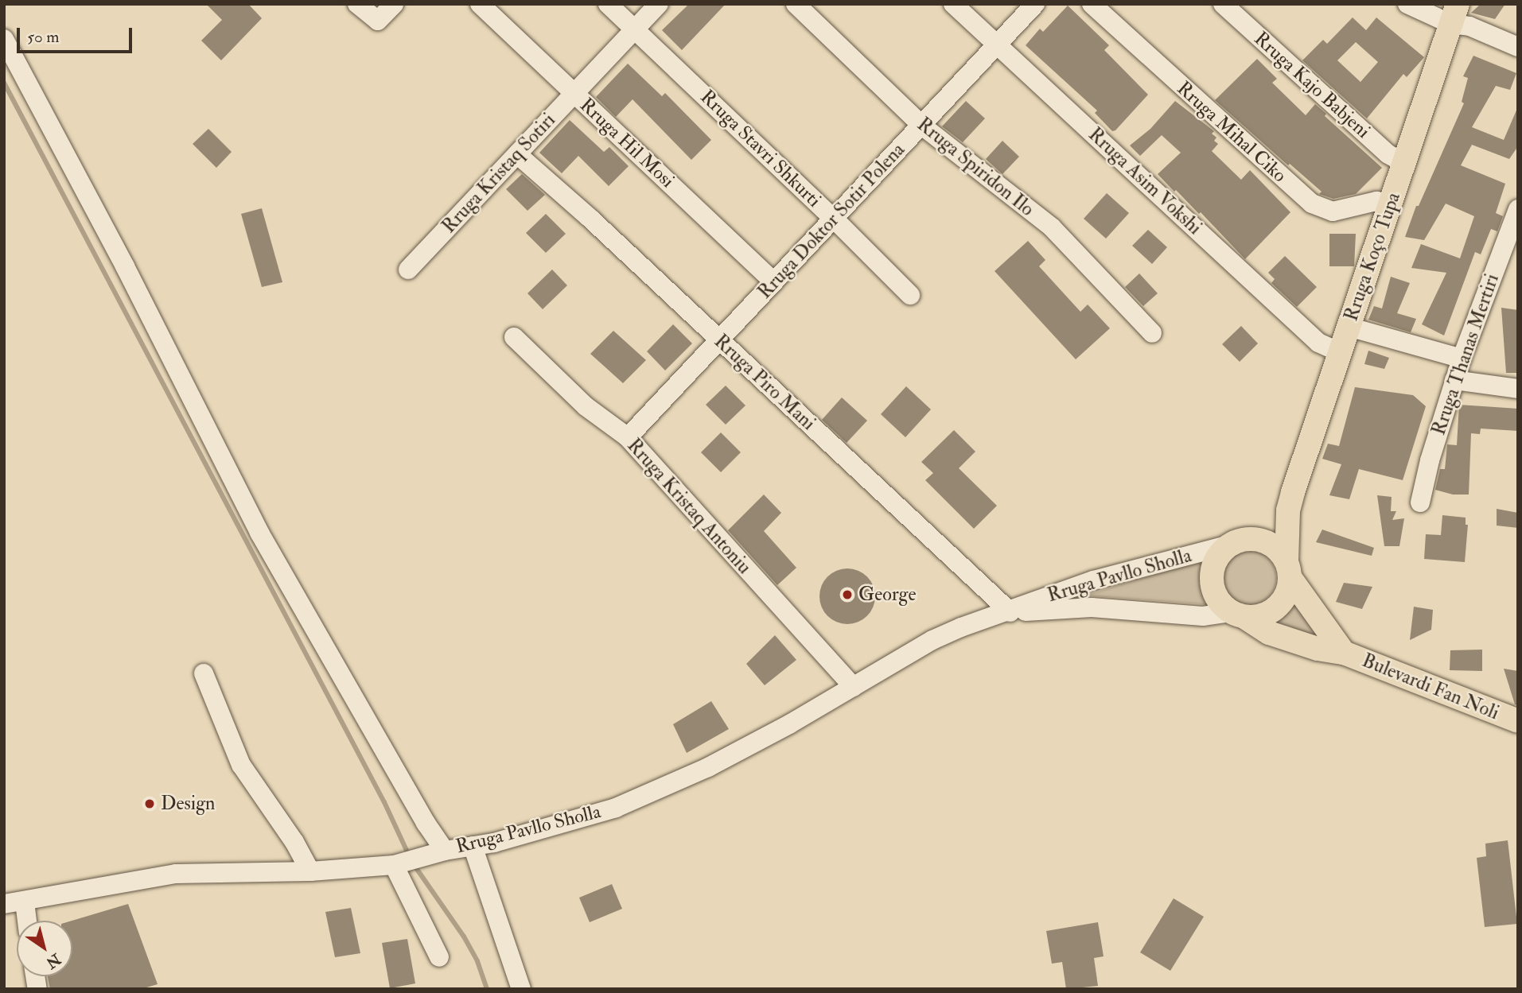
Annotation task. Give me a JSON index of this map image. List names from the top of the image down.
{
  "streets": {
    "main road": ["Rruga Koço Tupa", "Bulevardi Fan Noli"],
    "street": [
      "Rruga Kajo Babjeni",
      "Rruga Mihal Ciko",
      "Rruga Hil Mosi",
      "Rruga Stavri Shkurti",
      "Rruga Spiridon Ilo",
      "Rruga Kristaq Sotiri",
      "Rruga Asim Vokshi",
      "Rruga Doktor Sotir Polena",
      "Rruga Thanas Mertiri",
      "Rruga Piro Mani",
      "Rruga Kristaq Antoniu",
      "Rruga Pavllo Sholla"
    ]
  },
  "crossings": [
    ["Rruga Kajo Babjeni", "Rruga Koço Tupa"],
    ["Rruga Mihal Ciko", "Rruga Koço Tupa"],
    ["Rruga Hil Mosi", "Rruga Kristaq Sotiri"],
    ["Rruga Hil Mosi", "Rruga Doktor Sotir Polena"],
    ["Rruga Stavri Shkurti", "Rruga Kristaq Sotiri"],
    ["Rruga Stavri Shkurti", "Rruga Doktor Sotir Polena"],
    ["Rruga Spiridon Ilo", "Rruga Doktor Sotir Polena"],
    ["Rruga Kristaq Sotiri", "Rruga Piro Mani"],
    ["Rruga Asim Vokshi", "Rruga Doktor Sotir Polena"],
    ["Rruga Asim Vokshi", "Rruga Koço Tupa"],
    ["Rruga Doktor Sotir Polena", "Rruga Piro Mani"],
    ["Rruga Doktor Sotir Polena", "Rruga Kristaq Antoniu"],
    ["Rruga Koço Tupa", "Rruga Pavllo Sholla"],
    ["Rruga Koço Tupa", "Bulevardi Fan Noli"],
    ["Rruga Piro Mani", "Rruga Pavllo Sholla"],
    ["Rruga Kristaq Antoniu", "Rruga Pavllo Sholla"],
    ["Rruga Pavllo Sholla", "Bulevardi Fan Noli"]
  ],
  "places": ["George", "Design"],
  "scale_bar": "50 m",
  "north": "bottom right"
}
